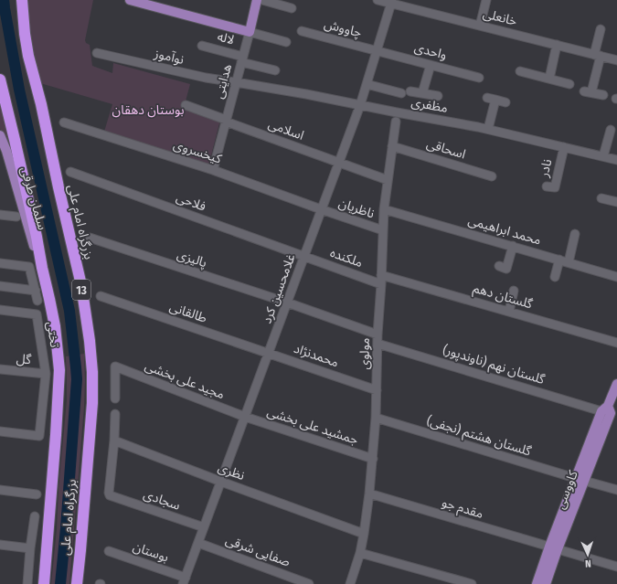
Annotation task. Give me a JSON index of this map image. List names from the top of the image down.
{
  "streets": {
    "highway": ["بزرگراه امام علی", "13"],
    "main road": ["هدایتی", "سلمان طرقی", "کاووسی"],
    "street": [
      "خانعلی",
      "چاووش",
      "لاله",
      "واحدی",
      "نوآموز",
      "مظفری",
      "اسلامی",
      "اسحاقی",
      "کیخسروی",
      "نادر",
      "فلاحی",
      "ناظریان",
      "محمد ابراهیمی",
      "ملکنده",
      "پالیزی",
      "غلامحسین کرد",
      "گلستان دهم",
      "طالقانی",
      "تختی",
      "مولوی",
      "محمدنژاد",
      "گل",
      "گلستان نهم (ناوندپور)",
      "مجید علی بخشی",
      "جمشید علی بخشی",
      "گلستان هشتم (نجفی)",
      "نظری",
      "سجادی",
      "مقدم جو",
      "صفایی شرقی",
      "بوستان"
    ]
  },
  "crossings": [
    ["خانعلی", "غلامحسین کرد"],
    ["چاووش", "واحدی"],
    ["چاووش", "غلامحسین کرد"],
    ["لاله", "هدایتی"],
    ["واحدی", "غلامحسین کرد"],
    ["نوآموز", "هدایتی"],
    ["نوآموز", "مظفری"],
    ["هدایتی", "مظفری"],
    ["هدایتی", "اسلامی"],
    ["هدایتی", "کیخسروی"],
    ["مظفری", "نادر"],
    ["مظفری", "غلامحسین کرد"],
    ["اسلامی", "غلامحسین کرد"],
    ["اسلامی", "مولوی"],
    ["اسحاقی", "مولوی"],
    ["کیخسروی", "ناظریان"],
    ["کیخسروی", "غلامحسین کرد"],
    ["سلمان طرقی", "بزرگراه امام علی"],
    ["فلاحی", "ملکنده"],
    ["فلاحی", "غلامحسین کرد"],
    ["ناظریان", "غلامحسین کرد"],
    ["ناظریان", "مولوی"],
    ["محمد ابراهیمی", "مولوی"],
    ["ملکنده", "غلامحسین کرد"],
    ["ملکنده", "مولوی"],
    ["پالیزی", "غلامحسین کرد"],
    ["پالیزی", "مولوی"],
    ["غلامحسین کرد", "طالقانی"],
    ["غلامحسین کرد", "محمدنژاد"],
    ["غلامحسین کرد", "مجید علی بخشی"],
    ["غلامحسین کرد", "جمشید علی بخشی"],
    ["غلامحسین کرد", "نظری"],
    ["غلامحسین کرد", "سجادی"],
    ["غلامحسین کرد", "صفایی شرقی"],
    ["غلامحسین کرد", "بوستان"],
    ["گلستان دهم", "مولوی"],
    ["طالقانی", "محمدنژاد"],
    ["تختی", "گل"],
    ["مولوی", "محمدنژاد"],
    ["مولوی", "گلستان نهم (ناوندپور)"],
    ["مولوی", "جمشید علی بخشی"],
    ["مولوی", "گلستان هشتم (نجفی)"],
    ["مولوی", "نظری"],
    ["مولوی", "مقدم جو"],
    ["گلستان نهم (ناوندپور)", "کاووسی"],
    ["مجید علی بخشی", "جمشید علی بخشی"],
    ["گلستان هشتم (نجفی)", "کاووسی"],
    ["نظری", "سجادی"],
    ["کاووسی", "مقدم جو"]
  ],
  "parks": ["بوستان دهقان"],
  "north": "bottom"
}
